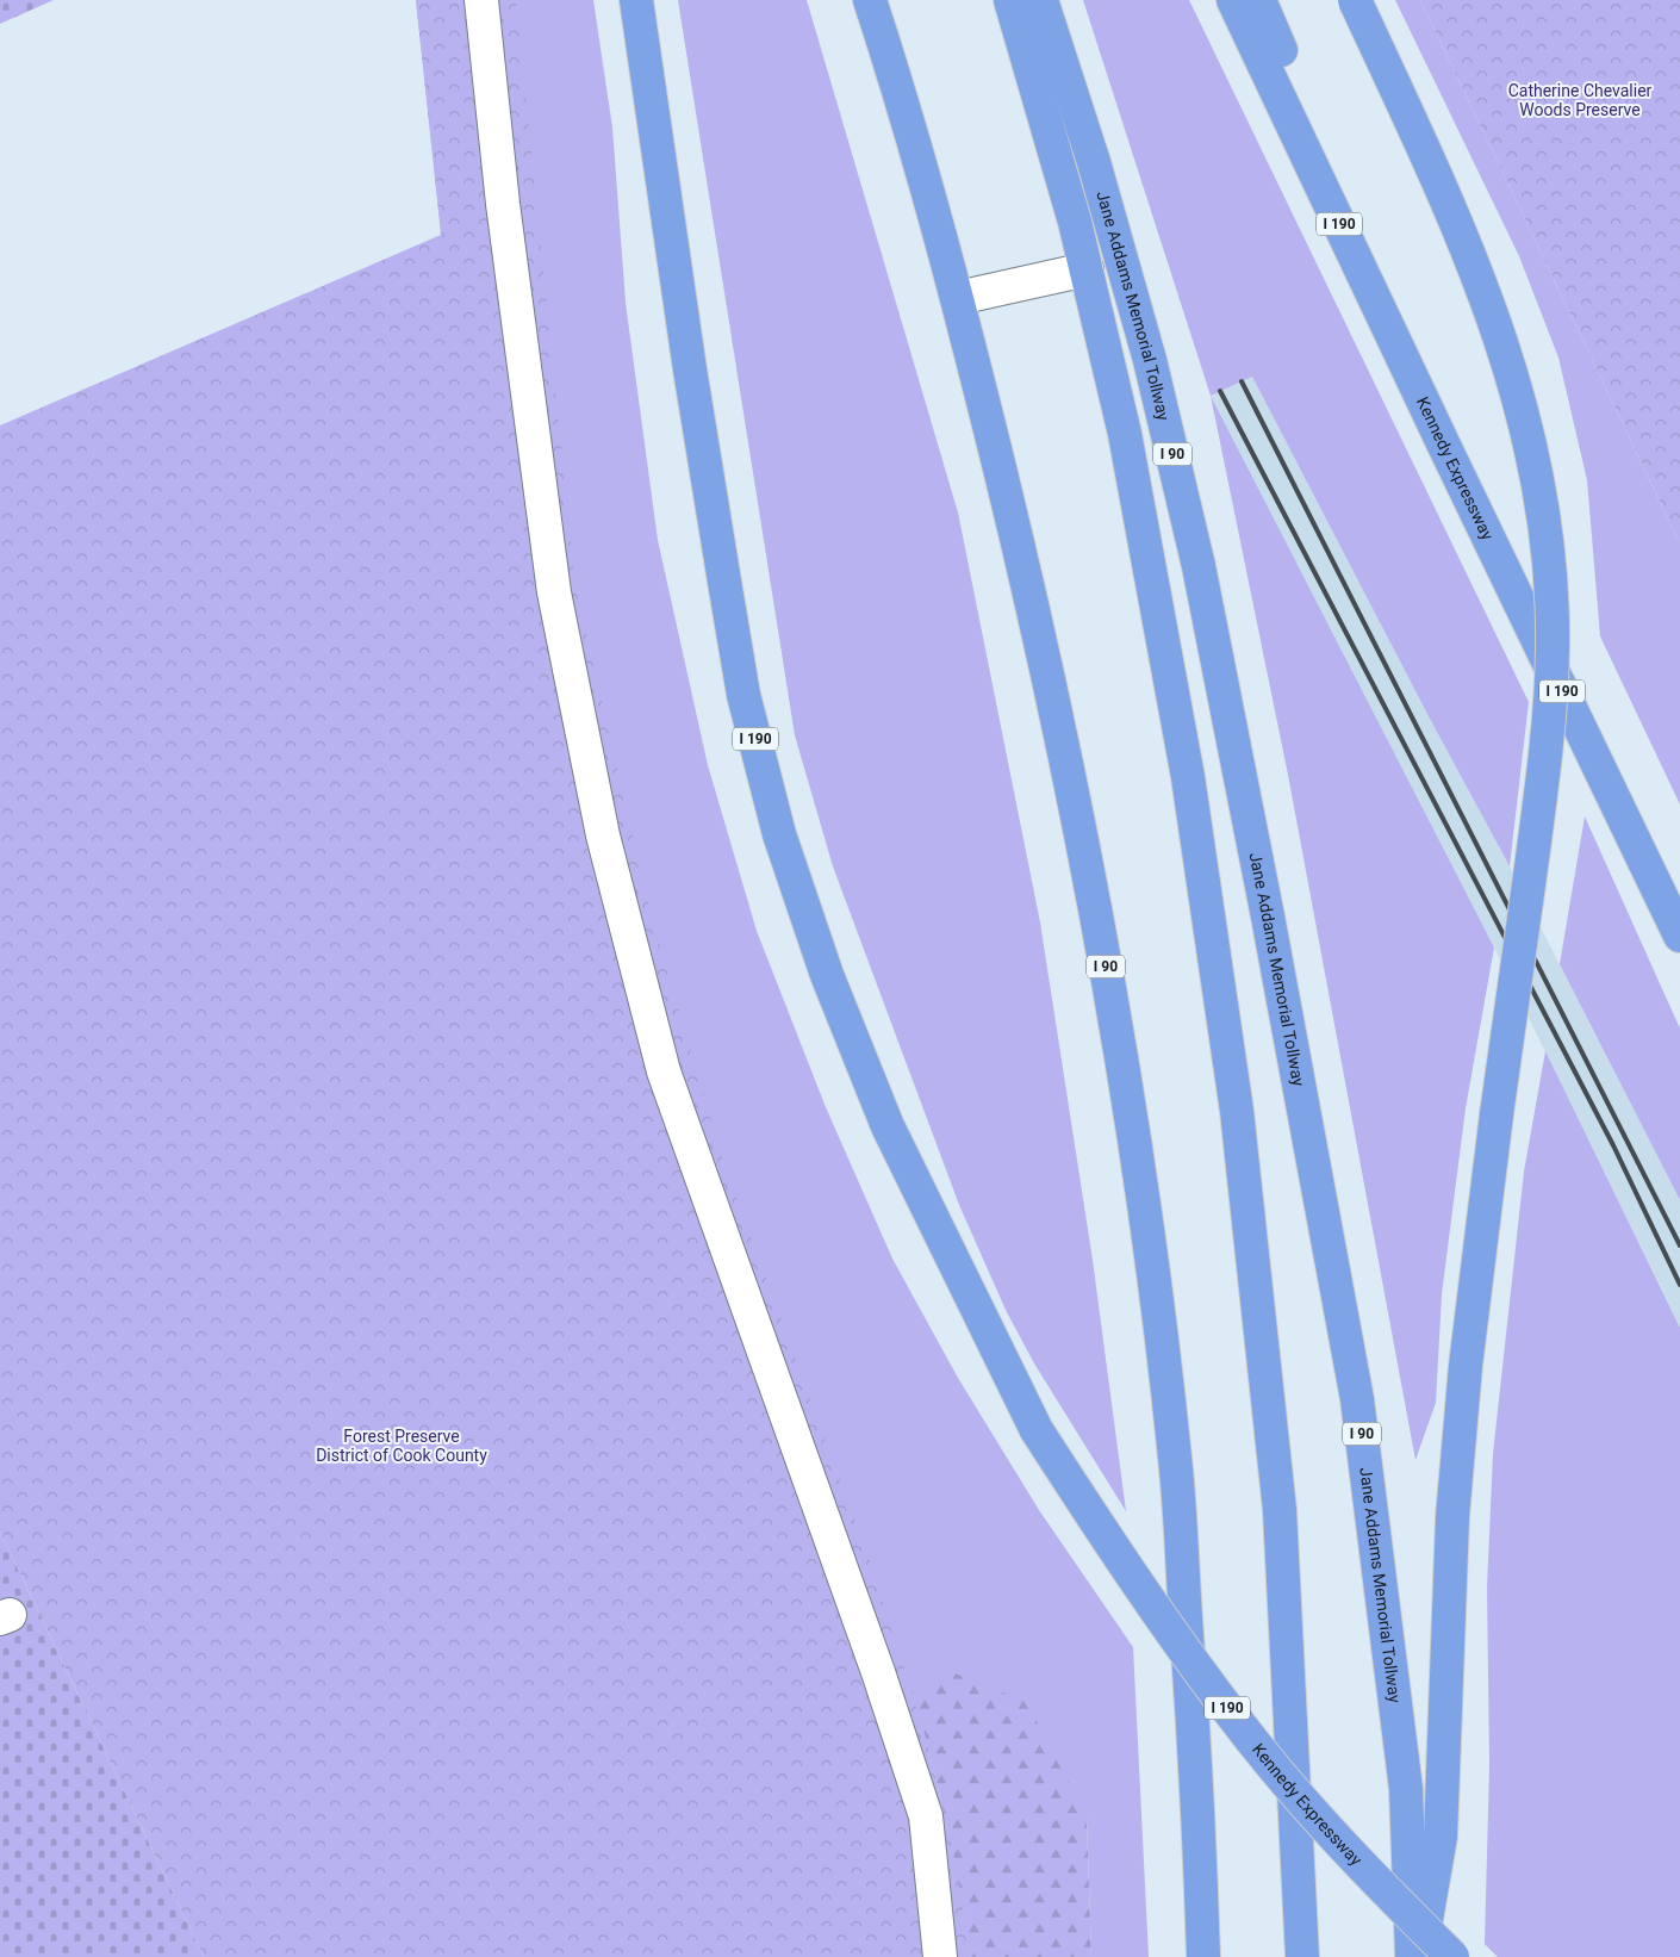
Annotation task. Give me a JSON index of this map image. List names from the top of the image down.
{
  "streets": {
    "highway": [
      "I 190",
      "Jane Addams Memorial Tollway",
      "I 90",
      "Kennedy Expressway"
    ]
  },
  "parks": ["Catherine Chevalier Woods Preserve", "Forest Preserve District of Cook County"]
}
